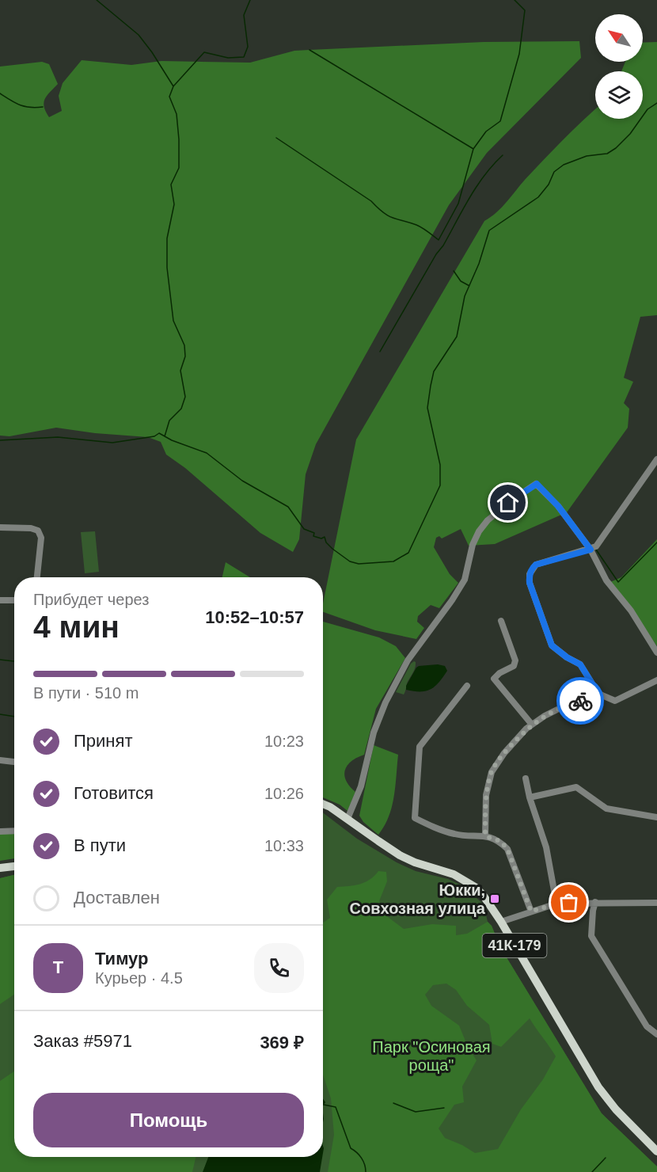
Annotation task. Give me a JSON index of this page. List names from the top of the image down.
{
  "streets": {
    "main road": ["41К-179"]
  },
  "parks": ["Парк \"Осиновая роща\""],
  "places": {
    "transit": ["Юкки, Совхозная улица"]
  },
  "north": "top left",
  "page": {
    "heading": ["4 мин", "Прибудет через", "10:52–10:57"],
    "panel": [
      "Тимур",
      "Курьер · 4.5",
      "Заказ #5971",
      "369 ₽"
    ],
    "bar": "В пути · 510 m",
    "list": [
      ["Принят", "10:23"],
      ["Готовится", "10:26"],
      ["В пути", "10:33"],
      "Доставлен"
    ],
    "round": "Т",
    "buttons": "Помощь"
  }
}
